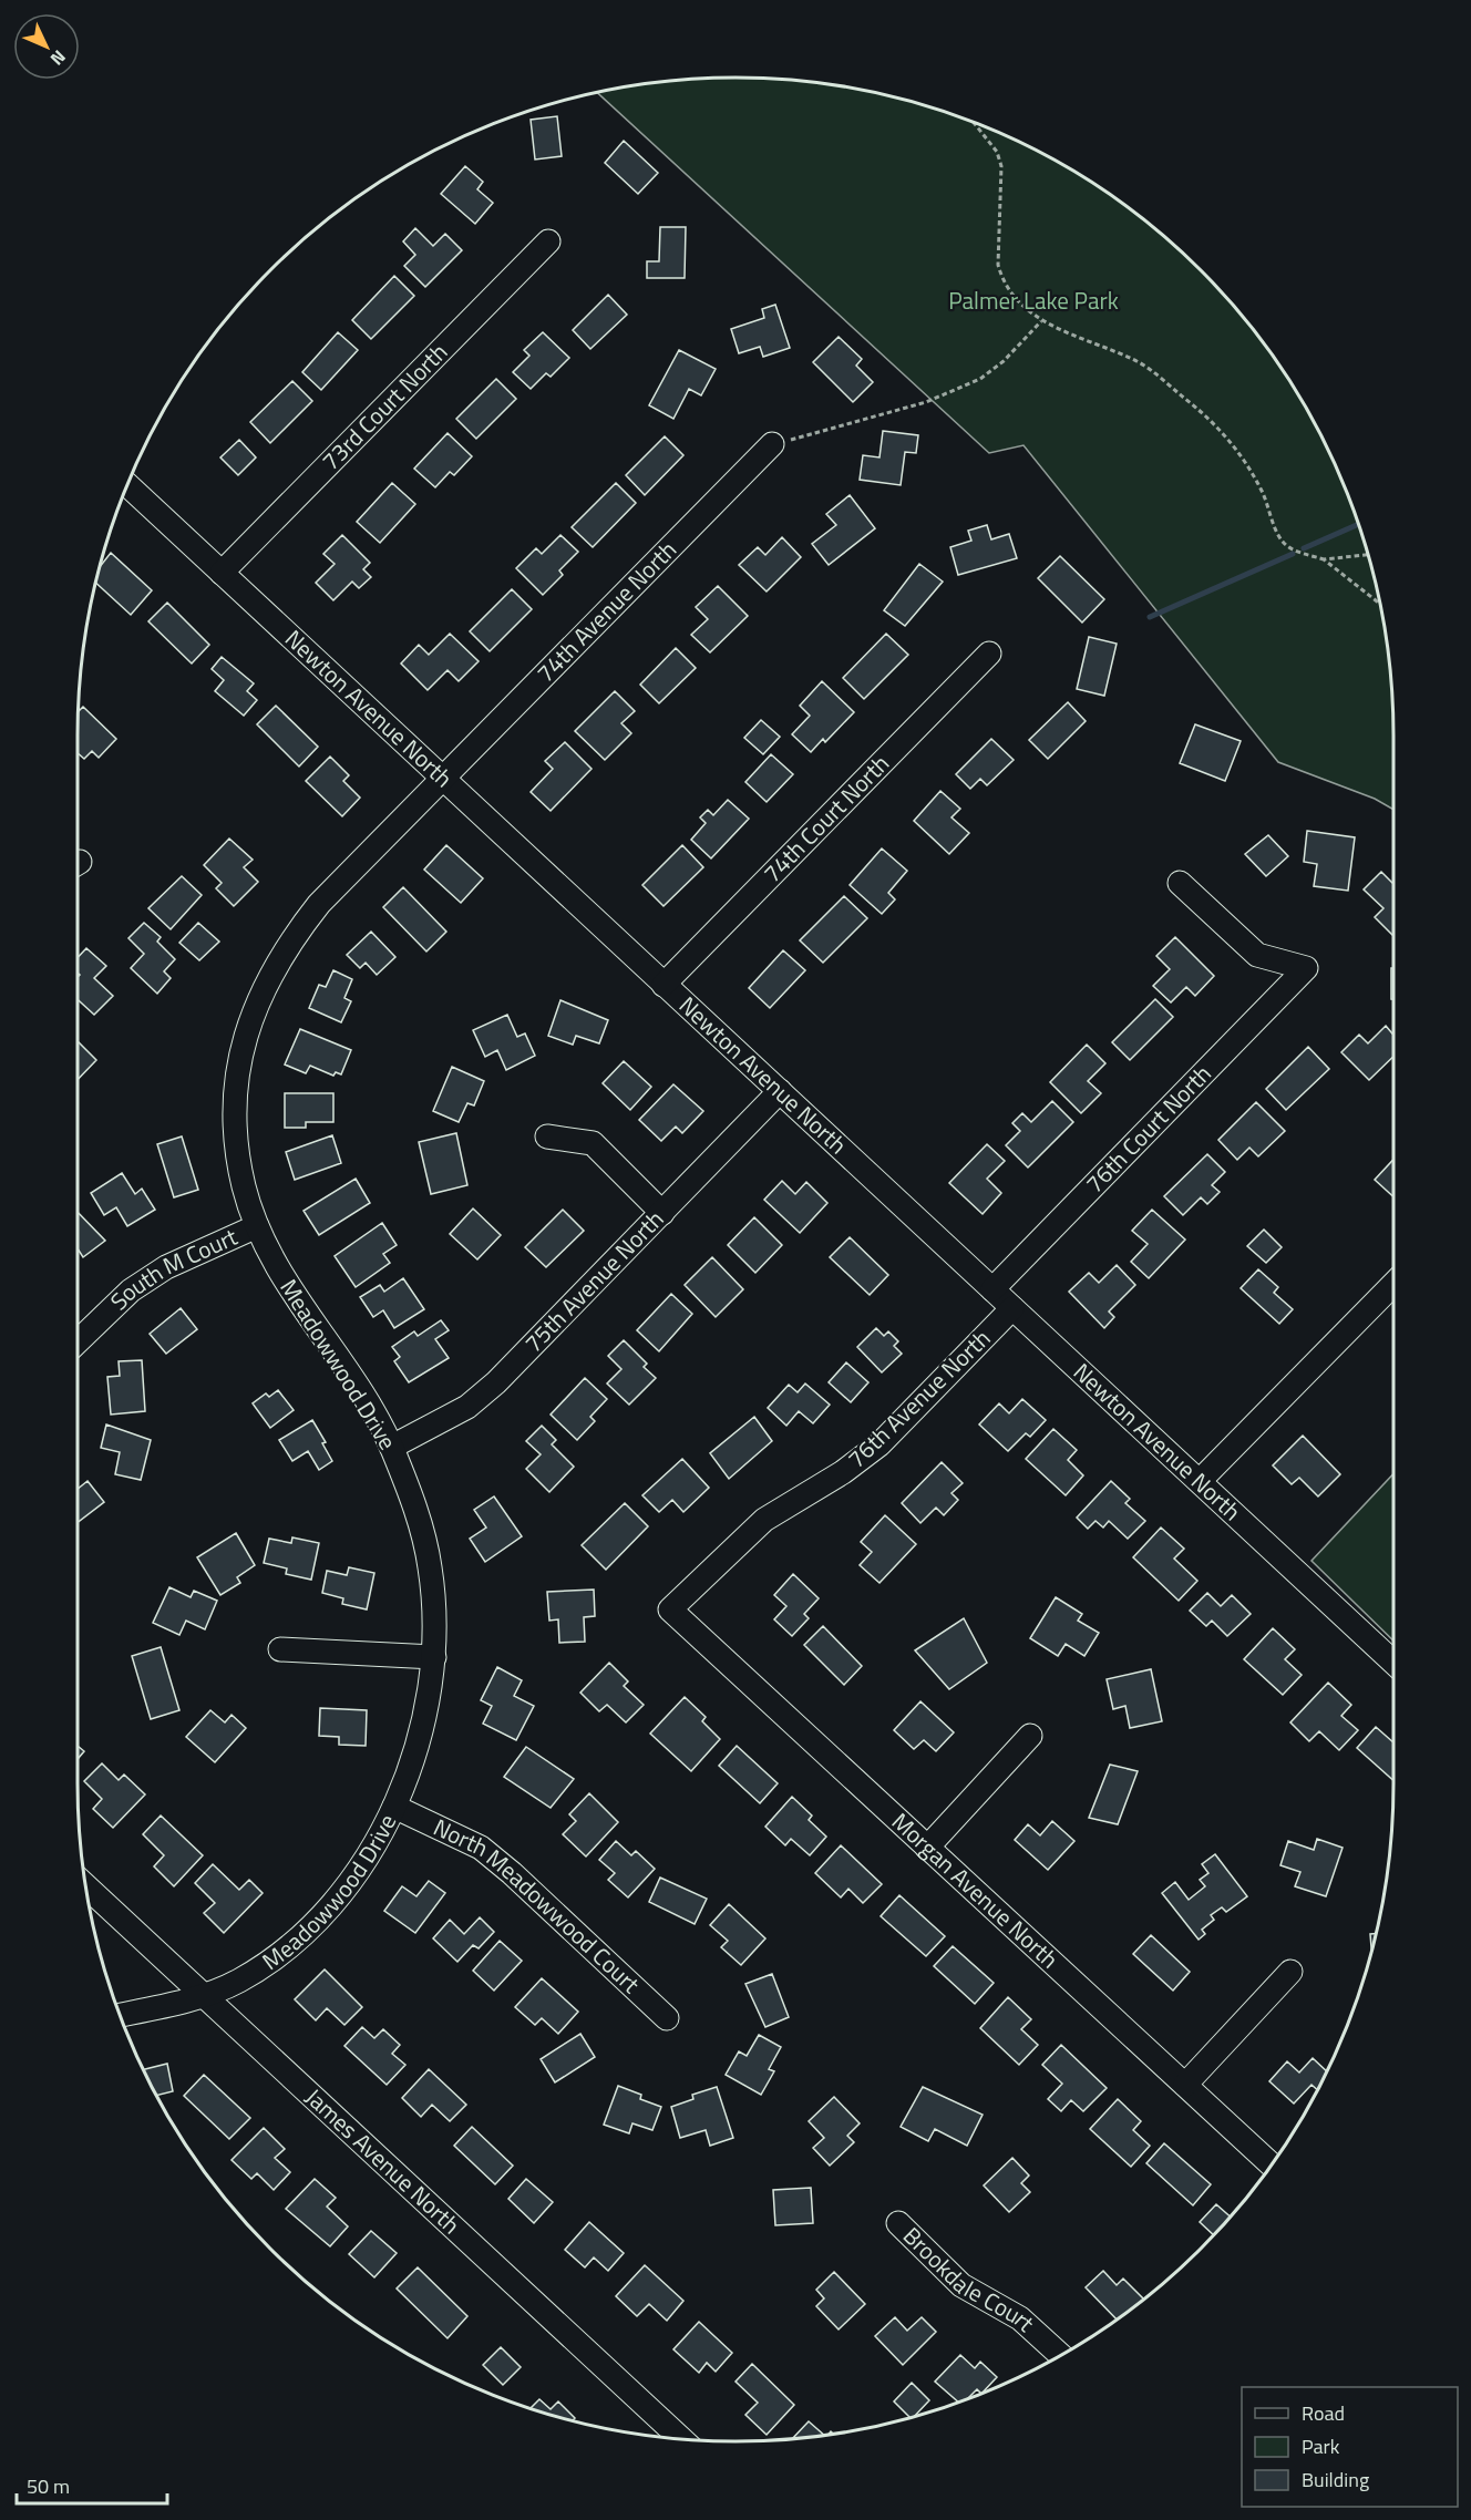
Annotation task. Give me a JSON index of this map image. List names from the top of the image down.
{
  "streets": {
    "street": [
      "73rd Court North",
      "74th Avenue North",
      "Newton Avenue North",
      "74th Court North",
      "76th Court North",
      "South M Court",
      "75th Avenue North",
      "Meadowwood Drive",
      "76th Avenue North",
      "Morgan Avenue North",
      "North Meadowwood Court",
      "James Avenue North",
      "Brookdale Court"
    ]
  },
  "crossings": [
    ["73rd Court North", "Newton Avenue North"],
    ["74th Avenue North", "Newton Avenue North"],
    ["74th Avenue North", "Meadowwood Drive"],
    ["Newton Avenue North", "74th Court North"],
    ["Newton Avenue North", "76th Court North"],
    ["Newton Avenue North", "75th Avenue North"],
    ["Newton Avenue North", "Meadowwood Drive"],
    ["Newton Avenue North", "76th Avenue North"],
    ["South M Court", "Meadowwood Drive"],
    ["75th Avenue North", "Meadowwood Drive"],
    ["Meadowwood Drive", "North Meadowwood Court"],
    ["Meadowwood Drive", "James Avenue North"],
    ["76th Avenue North", "Morgan Avenue North"]
  ],
  "parks": ["Palmer Lake Park"],
  "legend": ["Road", "Park", "Building"],
  "scale_bar": "50 m",
  "north": "bottom right"
}
